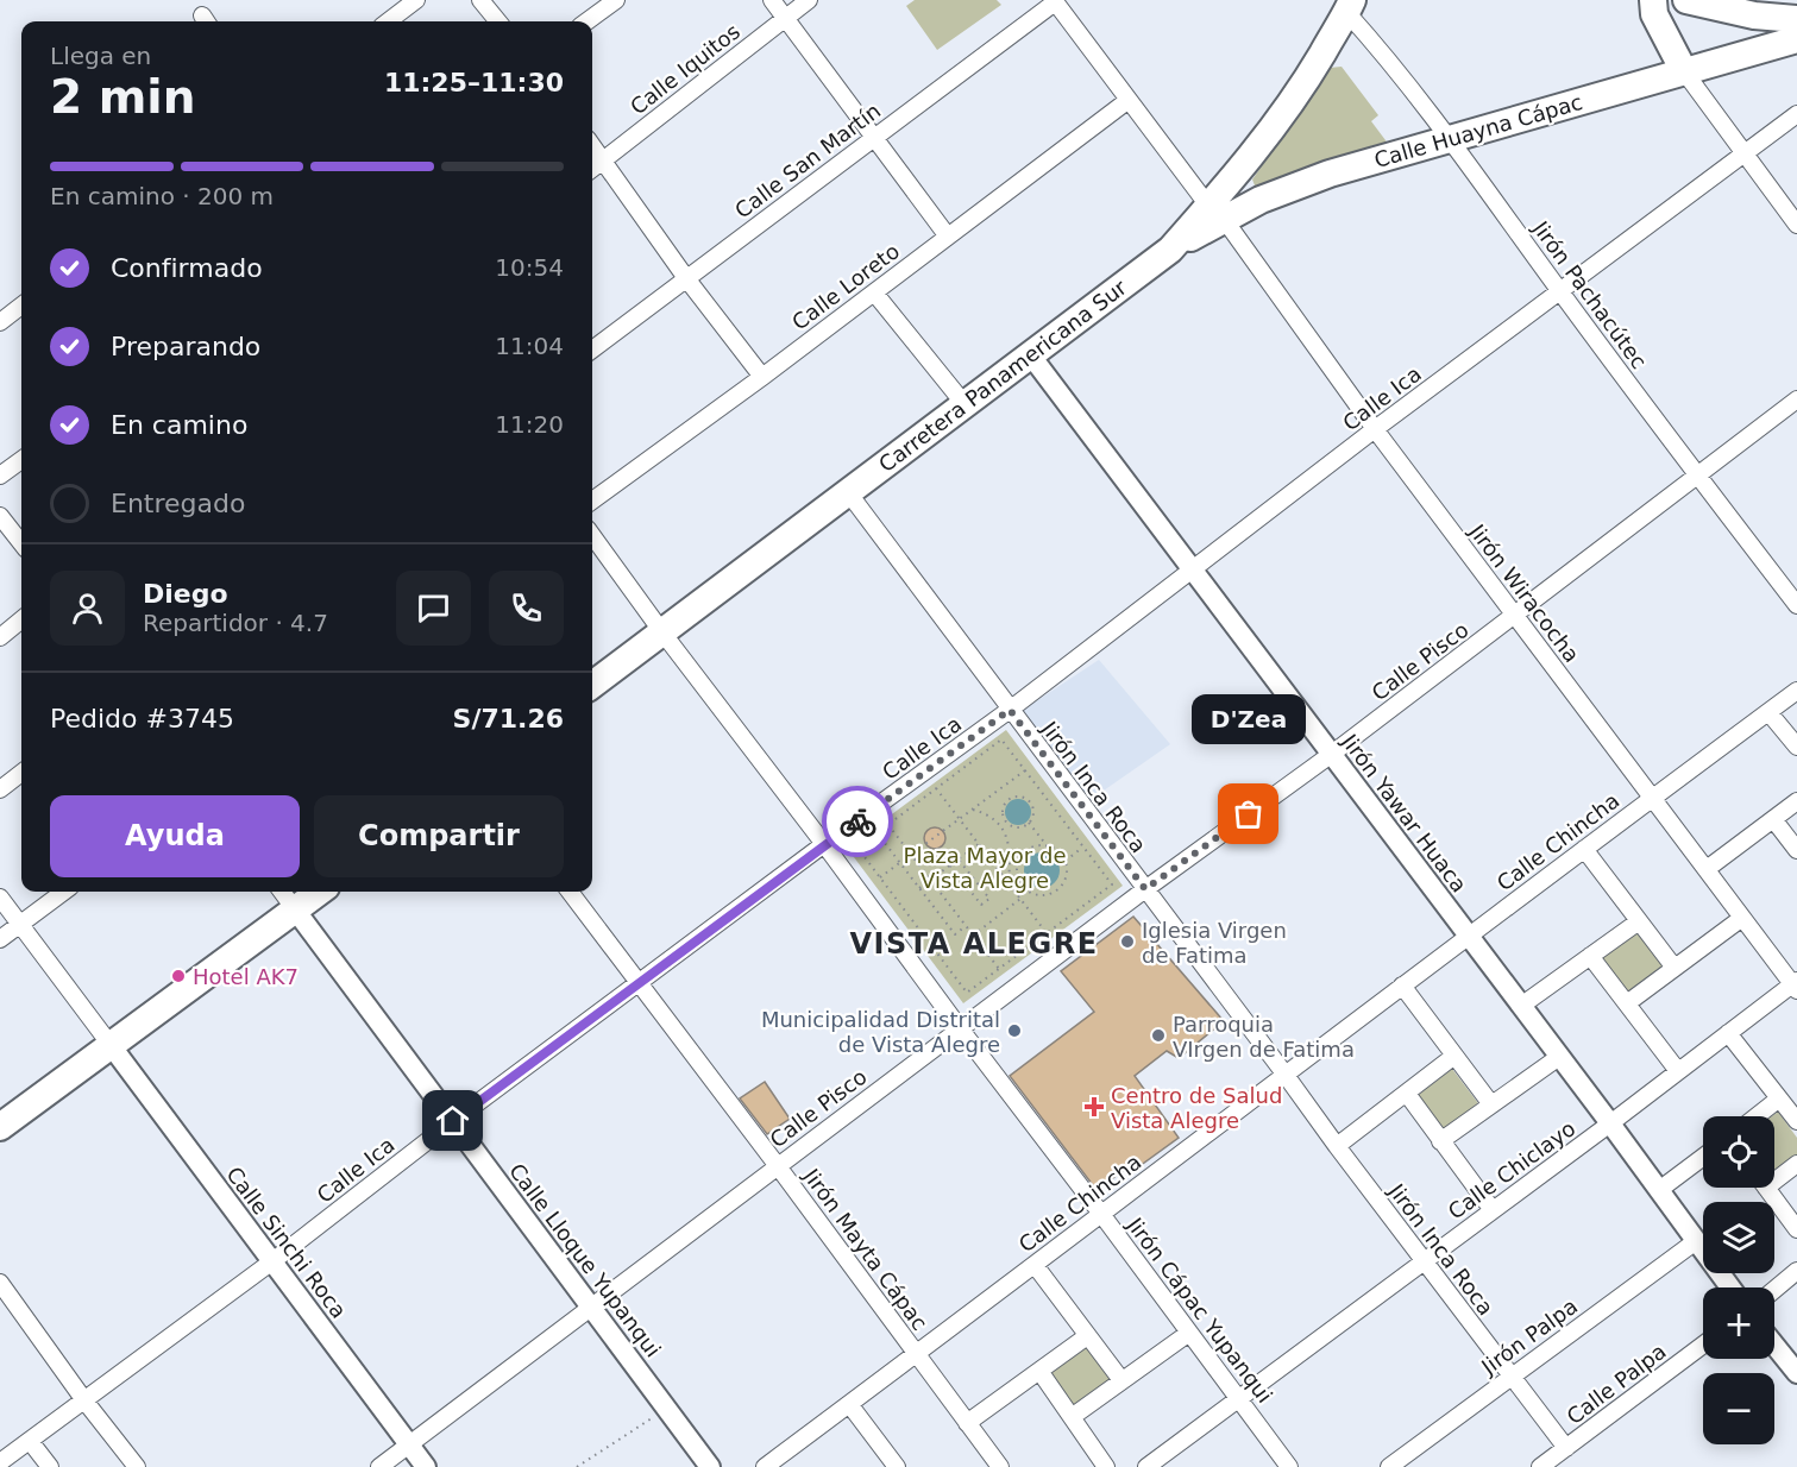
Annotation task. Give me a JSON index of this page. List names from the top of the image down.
{
  "streets": {
    "highway": ["Calle Huayna Cápac", "Carretera Panamericana Sur"],
    "street": [
      "Calle Iquitos",
      "Calle San Martín",
      "Calle Loreto",
      "Jirón Pachacútec",
      "Calle Ica",
      "Jirón Wiracocha",
      "Calle Pisco",
      "Jirón Inca Roca",
      "Jirón Yawar Huaca",
      "Calle Chincha",
      "Calle Chiclayo",
      "Calle Sinchi Roca",
      "Jirón Mayta Cápac",
      "Calle Lloque Yupanqui",
      "Jirón Cápac Yupanqui",
      "Jirón Palpa",
      "Calle Palpa"
    ]
  },
  "crossings": [
    ["Calle Huayna Cápac", "Jirón Pachacútec"],
    ["Calle Huayna Cápac", "Carretera Panamericana Sur"],
    ["Calle Huayna Cápac", "Jirón Wiracocha"],
    ["Calle San Martín", "Jirón Wiracocha"],
    ["Calle Loreto", "Jirón Wiracocha"],
    ["Jirón Pachacútec", "Calle Ica"],
    ["Jirón Pachacútec", "Calle Pisco"],
    ["Carretera Panamericana Sur", "Jirón Inca Roca"],
    ["Carretera Panamericana Sur", "Jirón Yawar Huaca"],
    ["Carretera Panamericana Sur", "Jirón Cápac Yupanqui"],
    ["Calle Ica", "Jirón Wiracocha"],
    ["Calle Ica", "Jirón Inca Roca"],
    ["Calle Ica", "Jirón Yawar Huaca"],
    ["Calle Ica", "Calle Sinchi Roca"],
    ["Calle Ica", "Jirón Mayta Cápac"],
    ["Calle Ica", "Calle Lloque Yupanqui"],
    ["Calle Ica", "Jirón Cápac Yupanqui"],
    ["Jirón Wiracocha", "Calle Pisco"],
    ["Jirón Wiracocha", "Calle Chincha"],
    ["Jirón Wiracocha", "Calle Chiclayo"],
    ["Calle Pisco", "Jirón Inca Roca"],
    ["Calle Pisco", "Jirón Yawar Huaca"],
    ["Calle Pisco", "Calle Sinchi Roca"],
    ["Calle Pisco", "Jirón Mayta Cápac"],
    ["Calle Pisco", "Calle Lloque Yupanqui"],
    ["Calle Pisco", "Jirón Cápac Yupanqui"],
    ["Jirón Inca Roca", "Calle Chincha"],
    ["Jirón Inca Roca", "Calle Chiclayo"],
    ["Jirón Inca Roca", "Jirón Palpa"],
    ["Jirón Inca Roca", "Calle Palpa"],
    ["Jirón Yawar Huaca", "Calle Chincha"],
    ["Jirón Yawar Huaca", "Calle Chiclayo"],
    ["Jirón Yawar Huaca", "Jirón Palpa"],
    ["Calle Chincha", "Jirón Mayta Cápac"],
    ["Calle Chincha", "Jirón Cápac Yupanqui"],
    ["Calle Chiclayo", "Jirón Cápac Yupanqui"]
  ],
  "districts": ["VISTA ALEGRE"],
  "parks": ["Plaza Mayor de Vista Alegre"],
  "places": {
    "other": [
      "D'Zea",
      "Iglesia Virgen de Fatima",
      "Hotel AK7",
      "Municipalidad Distrital de Vista Alegre",
      "Parroquia VIrgen de Fatima"
    ],
    "health": ["Centro de Salud Vista Alegre"]
  },
  "page": {
    "heading": ["2 min", "Llega en", "11:25–11:30"],
    "panel": [
      "Diego",
      "Repartidor · 4.7",
      "Pedido #3745",
      "S/71.26"
    ],
    "bar": "En camino · 200 m",
    "list": [
      ["Confirmado", "10:54"],
      ["Preparando", "11:04"],
      ["En camino", "11:20"],
      "Entregado"
    ],
    "bubble": "D'Zea",
    "buttons": ["Ayuda", "Compartir"],
    "map_buttons": ["+", "−"]
  }
}
